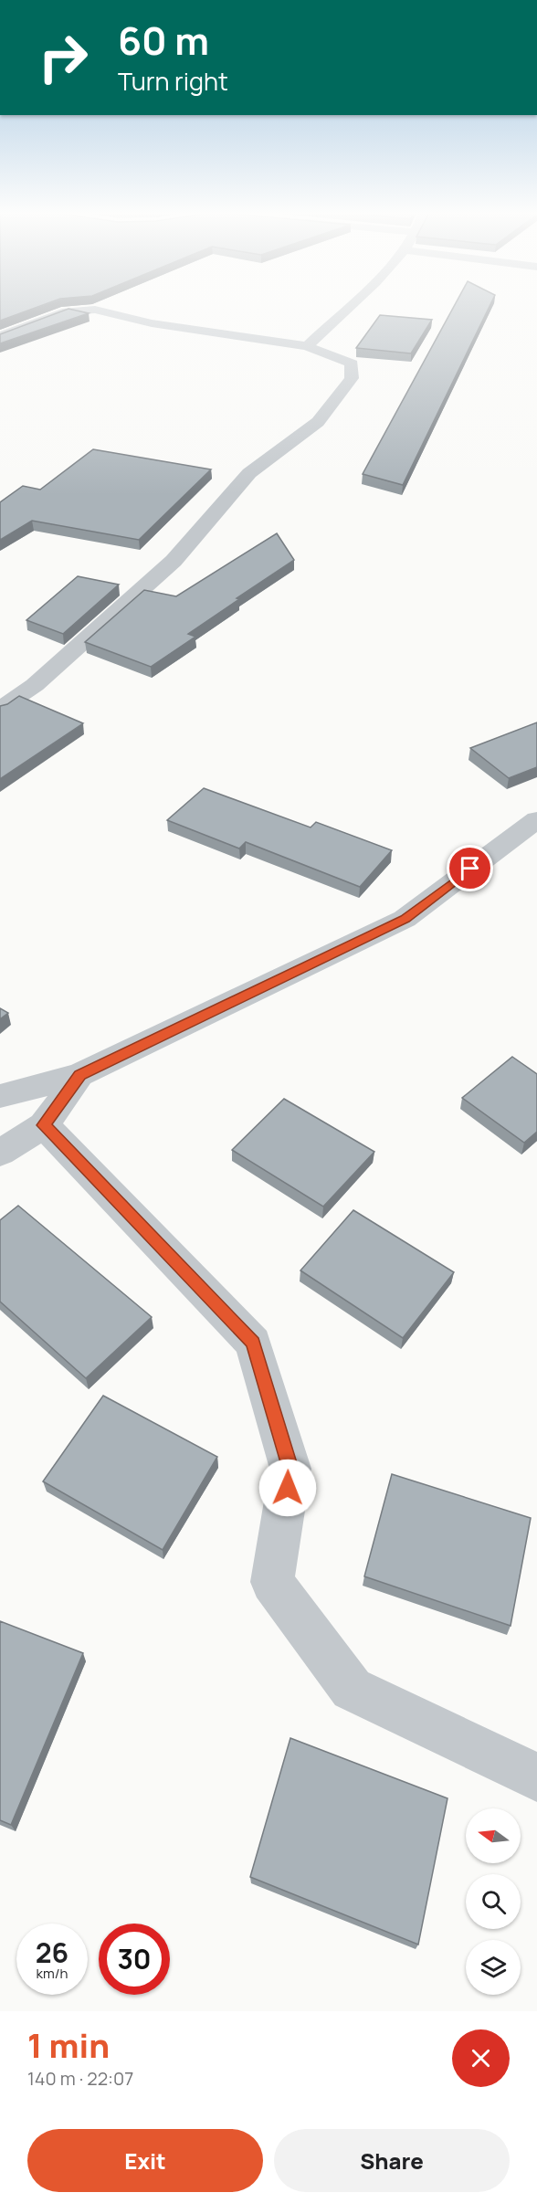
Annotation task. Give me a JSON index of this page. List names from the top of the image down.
{
  "north": "left",
  "page": {
    "turn": ["60 m", "Turn right"],
    "speed": "26 km/h",
    "limit": "30",
    "heading": ["1 min", "140 m · 22:07"],
    "buttons": ["Exit", "Share"]
  }
}
